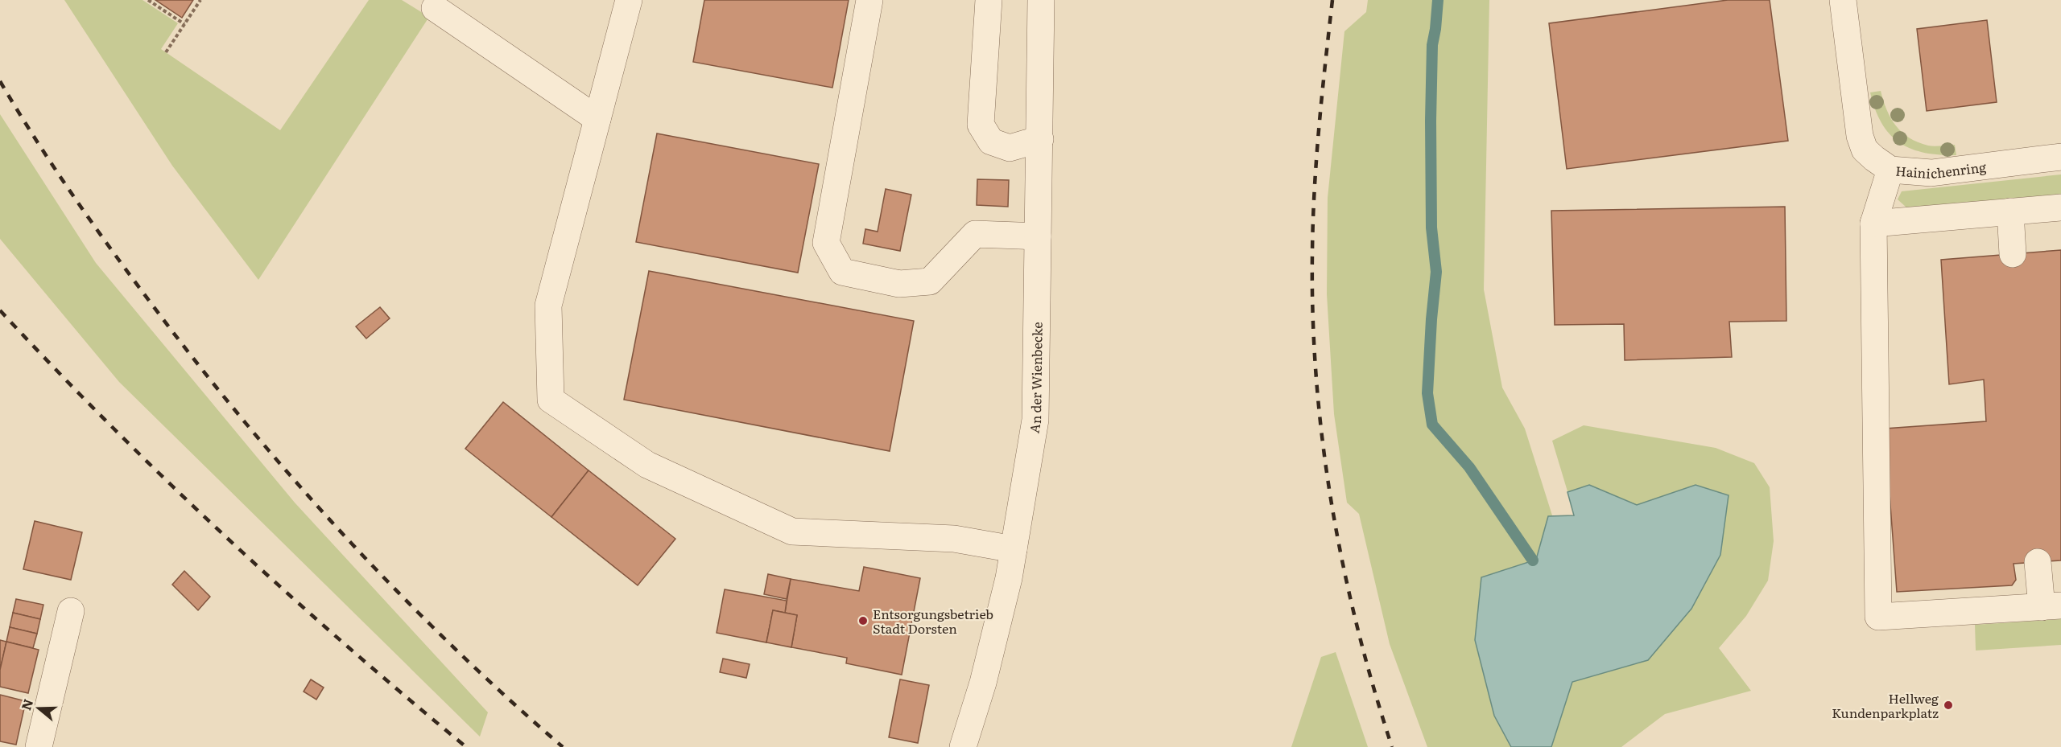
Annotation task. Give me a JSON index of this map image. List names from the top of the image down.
{
  "streets": {
    "street": ["Hainichenring", "An der Wienbecke"]
  },
  "places": ["Entsorgungsbetrieb Stadt Dorsten", "Hellweg Kundenparkplatz"],
  "north": "left"
}
